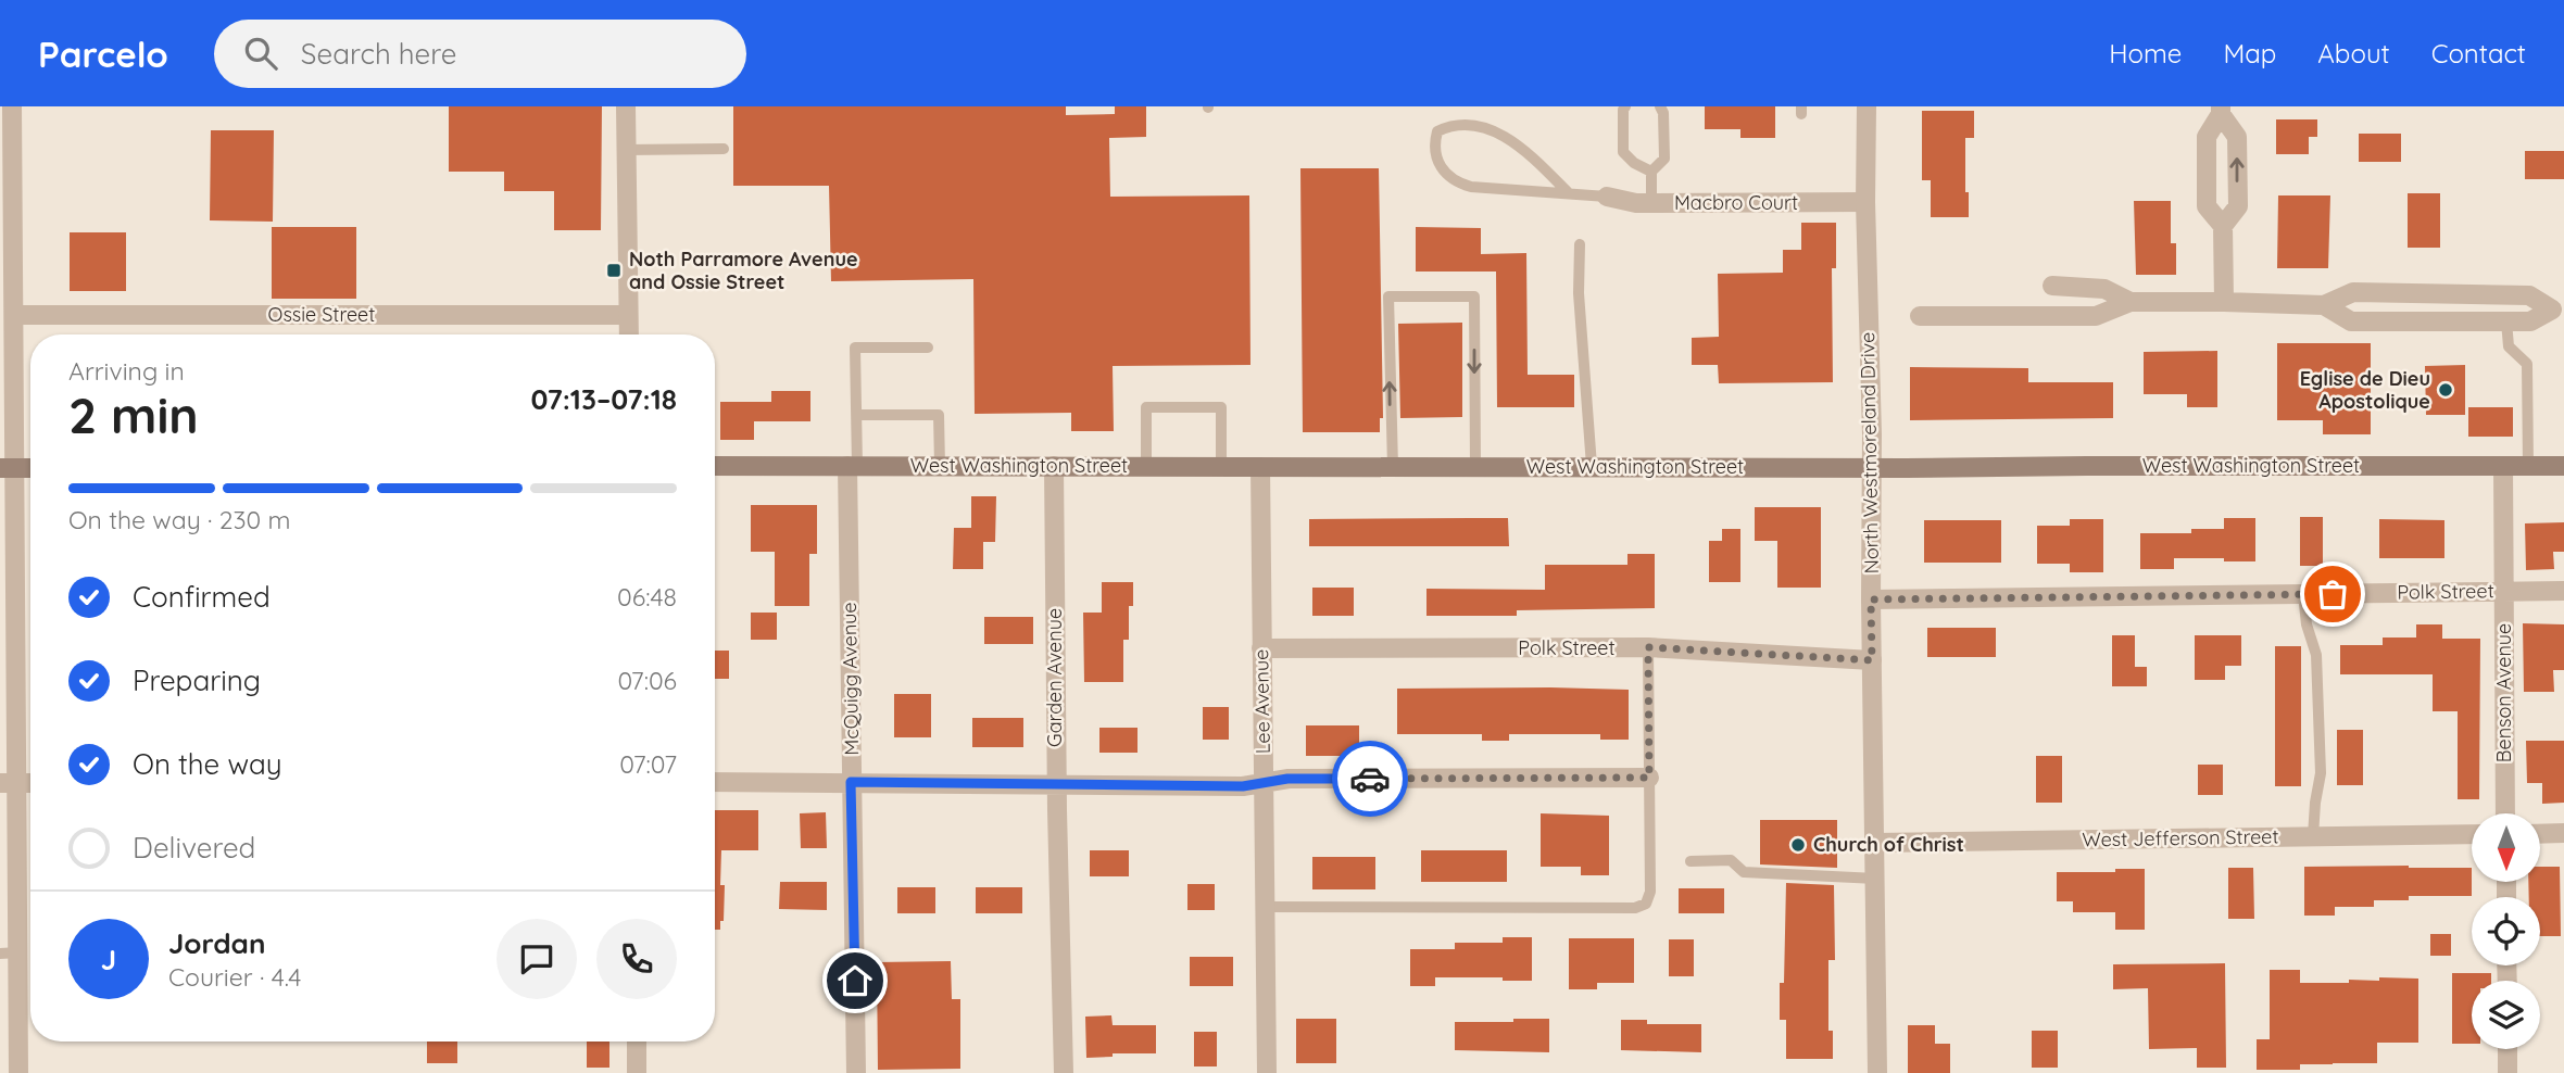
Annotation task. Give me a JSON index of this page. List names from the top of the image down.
{
  "streets": {
    "main road": ["West Washington Street"],
    "street": [
      "Macbro Court",
      "Ossie Street",
      "North Westmoreland Drive",
      "Polk Street",
      "Garden Avenue",
      "McQuigg Avenue",
      "Benson Avenue",
      "Lee Avenue",
      "West Jefferson Street"
    ]
  },
  "crossings": [
    ["Macbro Court", "North Westmoreland Drive"],
    ["North Westmoreland Drive", "West Washington Street"],
    ["North Westmoreland Drive", "Polk Street"],
    ["North Westmoreland Drive", "West Jefferson Street"],
    ["West Washington Street", "Garden Avenue"],
    ["West Washington Street", "McQuigg Avenue"],
    ["West Washington Street", "Benson Avenue"],
    ["West Washington Street", "Lee Avenue"],
    ["Polk Street", "Benson Avenue"],
    ["Polk Street", "Lee Avenue"]
  ],
  "places": {
    "transit": ["Noth Parramore Avenue and Ossie Street"],
    "other": ["Eglise de Dieu Apostolique", "Church of Christ"]
  },
  "north": "bottom",
  "page": {
    "header": "Parcelo",
    "search": "Search here",
    "nav": [
      "Home",
      "Map",
      "About",
      "Contact"
    ],
    "heading": ["2 min", "Arriving in", "07:13–07:18"],
    "panel": ["Jordan", "Courier · 4.4"],
    "bar": "On the way · 230 m",
    "list": [
      ["Confirmed", "06:48"],
      ["Preparing", "07:06"],
      ["On the way", "07:07"],
      "Delivered"
    ],
    "round": "J"
  }
}
